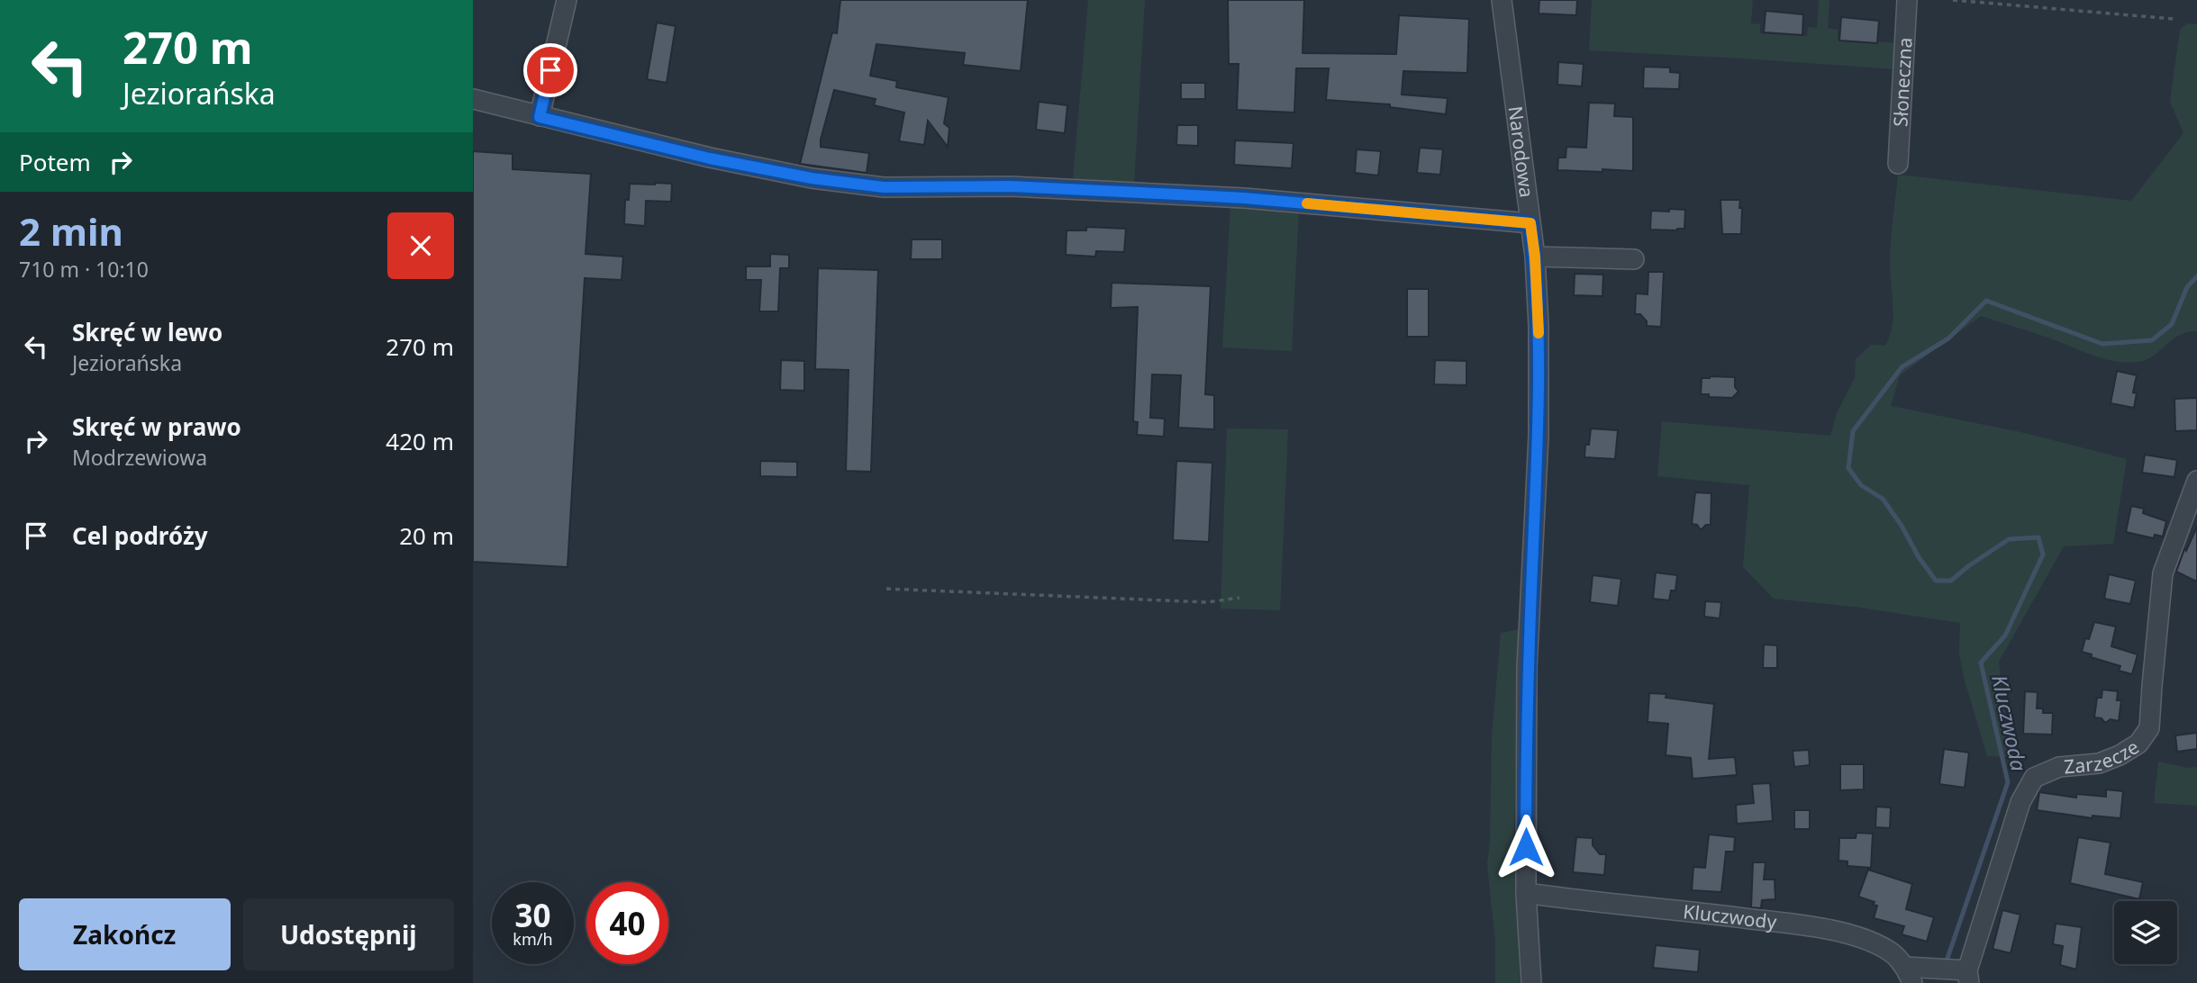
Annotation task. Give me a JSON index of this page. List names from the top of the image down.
{
  "streets": {
    "street": [
      "Słoneczna",
      "Narodowa",
      "Zarzecze",
      "Kluczwody"
    ]
  },
  "crossings": [
    ["Narodowa", "Kluczwody"]
  ],
  "water": ["Kluczwoda"],
  "page": {
    "turn": ["270 m", "Jeziorańska"],
    "then": "Potem",
    "heading": ["2 min", "710 m · 10:10"],
    "list": [
      {
        "name": "Skręć w lewo",
        "note": "Jeziorańska",
        "value": "270 m"
      },
      {
        "name": "Skręć w prawo",
        "note": "Modrzewiowa",
        "value": "420 m"
      },
      {
        "name": "Cel podróży",
        "value": "20 m"
      }
    ],
    "speed": "30 km/h",
    "limit": "40",
    "buttons": ["Zakończ", "Udostępnij"]
  }
}
